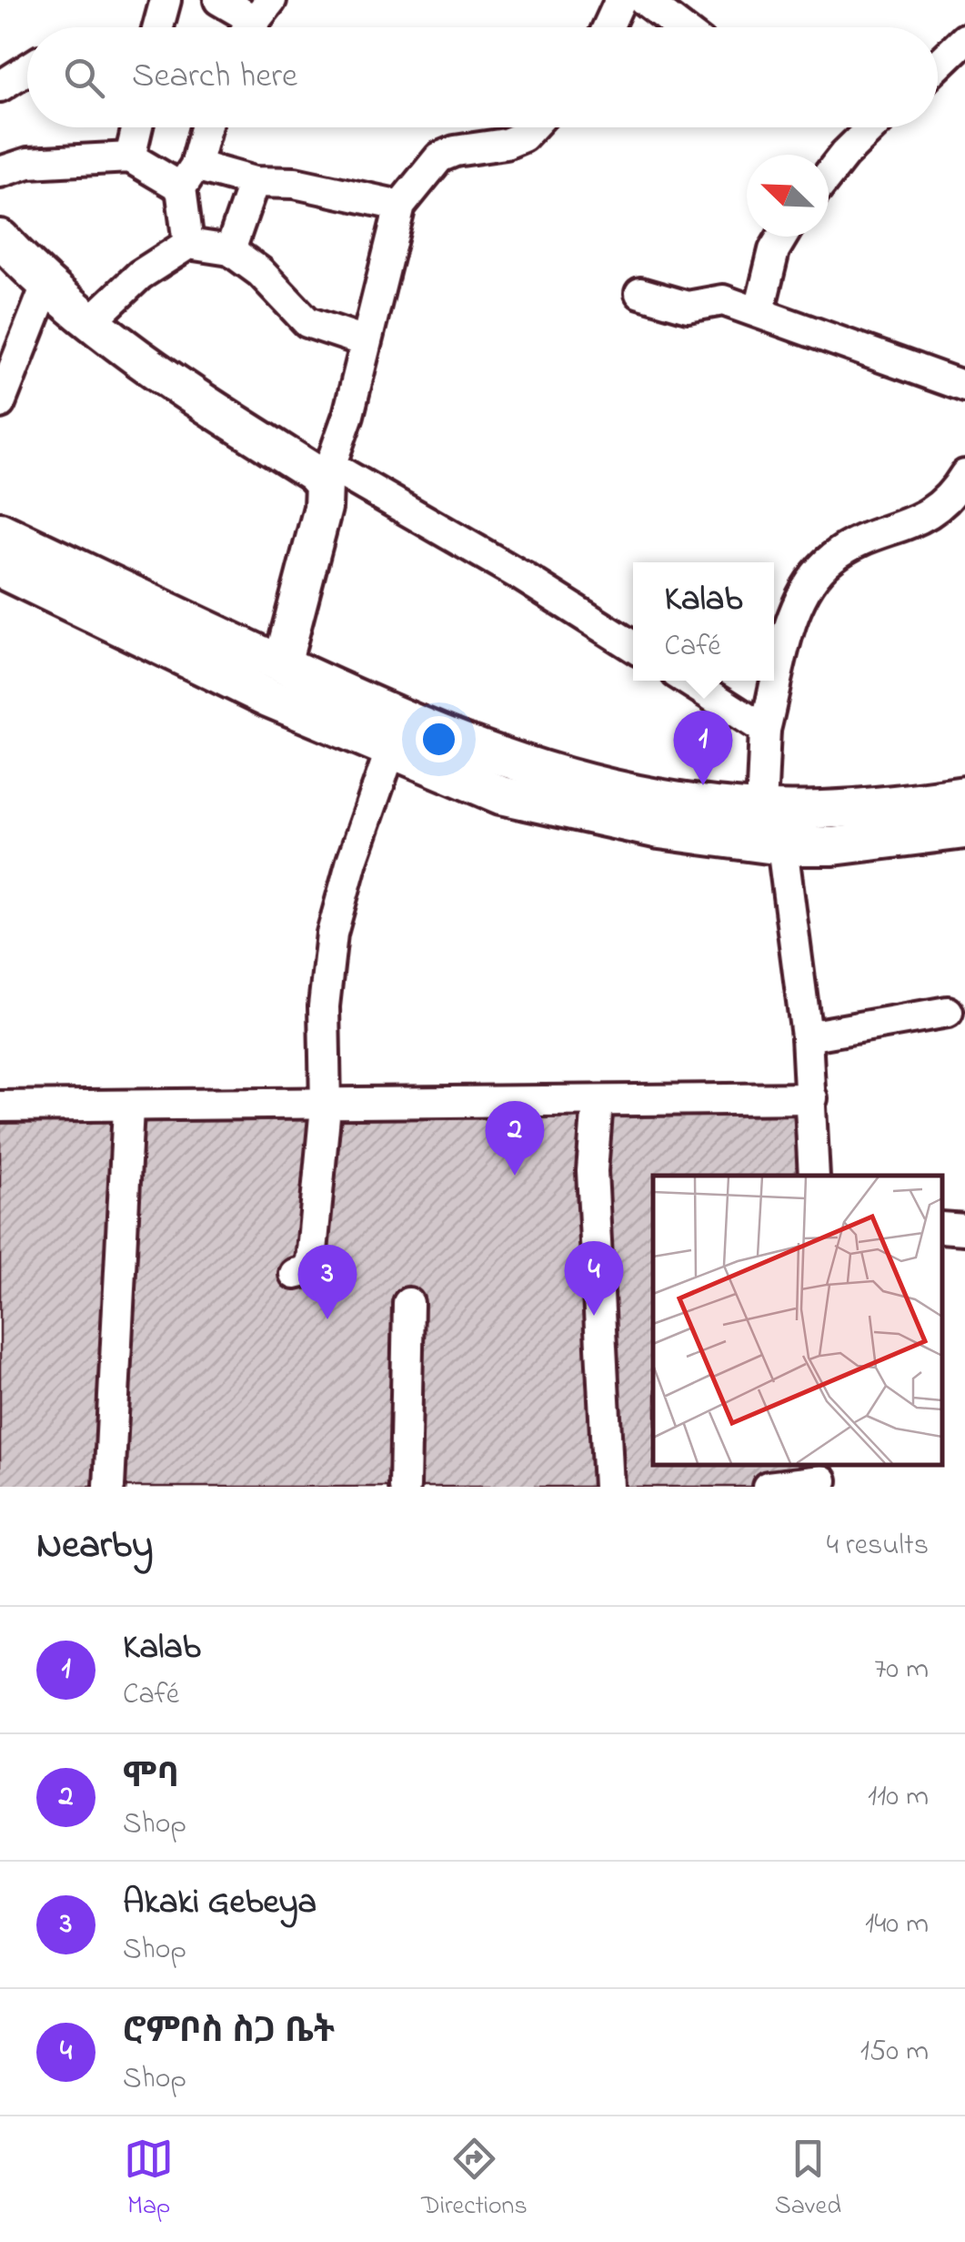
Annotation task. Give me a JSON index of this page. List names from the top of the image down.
{
  "north": "top left",
  "page": {
    "search": "Search here",
    "popup": ["Kalab", "Café"],
    "pins": [
      "1",
      "2",
      "4",
      "3"
    ],
    "heading": ["Nearby", "4 results"],
    "list": [
      {
        "mark": "1",
        "name": "Kalab",
        "note": "Café",
        "value": "70 m"
      },
      {
        "mark": "2",
        "name": "ሞባ",
        "note": "Shop",
        "value": "110 m"
      },
      {
        "mark": "3",
        "name": "Akaki Gebeya",
        "note": "Shop",
        "value": "140 m"
      },
      {
        "mark": "4",
        "name": "ሮምቦስ ስጋ ቤት",
        "note": "Shop",
        "value": "150 m"
      }
    ],
    "nav": ["Map", "Directions", "Saved"]
  }
}
